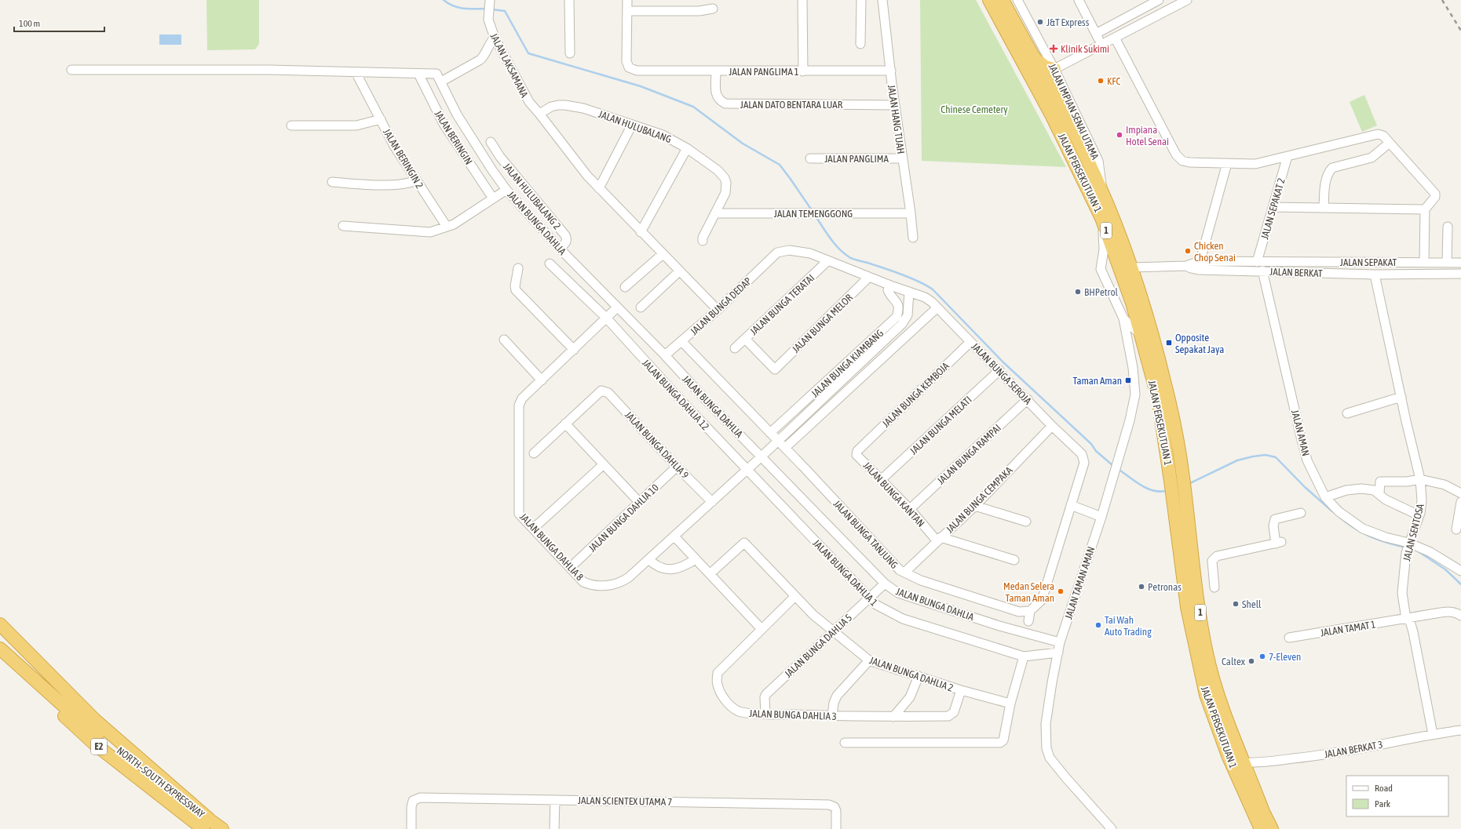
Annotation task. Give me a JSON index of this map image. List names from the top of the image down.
{
  "streets": {
    "highway": [
      "JALAN PERSEKUTUAN 1",
      "1",
      "E2",
      "NORTH–SOUTH EXPRESSWAY"
    ],
    "street": [
      "JALAN LAKSAMANA",
      "JALAN PANGLIMA 1",
      "JALAN DATO BENTARA LUAR",
      "JALAN IMPIAN SENAI UTAMA",
      "JALAN HANG TUAH",
      "JALAN HULUBALANG",
      "JALAN BERINGIN",
      "JALAN BERINGIN 2",
      "JALAN PANGLIMA",
      "JALAN HULUBALANG 2",
      "JALAN SEPAKAT 2",
      "JALAN TEMENGGONG",
      "JALAN BUNGA DAHLIA",
      "JALAN SEPAKAT",
      "JALAN BERKAT",
      "JALAN BUNGA TERATAI",
      "JALAN BUNGA DEDAP",
      "JALAN BUNGA MELOR",
      "JALAN BUNGA KIAMBANG",
      "JALAN BUNGA SEROJA",
      "JALAN BUNGA DAHLIA 12",
      "JALAN BUNGA KEMBOJA",
      "JALAN BUNGA MELATI",
      "JALAN AMAN",
      "JALAN BUNGA DAHLIA 9",
      "JALAN BUNGA RAMPAI",
      "JALAN BUNGA KANTAN",
      "JALAN BUNGA CEMPAKA",
      "JALAN BUNGA DAHLIA 10",
      "JALAN SENTOSA",
      "JALAN BUNGA TANJUNG",
      "JALAN BUNGA DAHLIA 8",
      "JALAN BUNGA DAHLIA 1",
      "JALAN TAMAN AMAN",
      "JALAN TAMAT 1",
      "JALAN BUNGA DAHLIA 5",
      "JALAN BUNGA DAHLIA 2",
      "JALAN BUNGA DAHLIA 3",
      "JALAN BERKAT 3",
      "JALAN SCIENTEX UTAMA 7"
    ]
  },
  "crossings": [
    ["JALAN LAKSAMANA", "JALAN HULUBALANG"],
    ["JALAN LAKSAMANA", "JALAN BUNGA DEDAP"],
    ["JALAN PANGLIMA 1", "JALAN DATO BENTARA LUAR"],
    ["JALAN PANGLIMA 1", "JALAN HANG TUAH"],
    ["JALAN DATO BENTARA LUAR", "JALAN HANG TUAH"],
    ["JALAN IMPIAN SENAI UTAMA", "JALAN PERSEKUTUAN 1"],
    ["JALAN HANG TUAH", "JALAN PANGLIMA"],
    ["JALAN HANG TUAH", "JALAN TEMENGGONG"],
    ["JALAN HULUBALANG", "JALAN TEMENGGONG"],
    ["JALAN PERSEKUTUAN 1", "JALAN BERKAT"],
    ["JALAN PERSEKUTUAN 1", "JALAN BERKAT 3"],
    ["JALAN HULUBALANG 2", "JALAN BUNGA DAHLIA"],
    ["JALAN SEPAKAT 2", "JALAN SEPAKAT"],
    ["JALAN BUNGA DAHLIA", "JALAN BUNGA DEDAP"],
    ["JALAN BUNGA DAHLIA", "JALAN BUNGA DAHLIA 8"],
    ["JALAN BUNGA DAHLIA", "JALAN TAMAN AMAN"],
    ["JALAN BUNGA DAHLIA", "JALAN BUNGA DAHLIA 5"],
    ["JALAN SEPAKAT", "JALAN BERKAT"],
    ["JALAN BERKAT", "JALAN AMAN"],
    ["JALAN BERKAT", "JALAN SENTOSA"],
    ["JALAN BUNGA TERATAI", "JALAN BUNGA MELOR"],
    ["JALAN BUNGA TERATAI", "JALAN BUNGA SEROJA"],
    ["JALAN BUNGA DEDAP", "JALAN BUNGA SEROJA"],
    ["JALAN BUNGA DEDAP", "JALAN BUNGA TANJUNG"],
    ["JALAN BUNGA MELOR", "JALAN BUNGA SEROJA"],
    ["JALAN BUNGA KIAMBANG", "JALAN BUNGA SEROJA"],
    ["JALAN BUNGA KIAMBANG", "JALAN BUNGA TANJUNG"],
    ["JALAN BUNGA SEROJA", "JALAN BUNGA KEMBOJA"],
    ["JALAN BUNGA SEROJA", "JALAN BUNGA MELATI"],
    ["JALAN BUNGA SEROJA", "JALAN BUNGA RAMPAI"],
    ["JALAN BUNGA SEROJA", "JALAN BUNGA CEMPAKA"],
    ["JALAN BUNGA SEROJA", "JALAN BUNGA TANJUNG"],
    ["JALAN BUNGA SEROJA", "JALAN BUNGA DAHLIA 8"],
    ["JALAN BUNGA DAHLIA 12", "JALAN BUNGA DAHLIA 8"],
    ["JALAN BUNGA DAHLIA 12", "JALAN BUNGA DAHLIA 1"],
    ["JALAN BUNGA KEMBOJA", "JALAN BUNGA KANTAN"],
    ["JALAN BUNGA MELATI", "JALAN BUNGA KANTAN"],
    ["JALAN AMAN", "JALAN SENTOSA"],
    ["JALAN BUNGA DAHLIA 9", "JALAN BUNGA DAHLIA 10"],
    ["JALAN BUNGA DAHLIA 9", "JALAN BUNGA DAHLIA 8"],
    ["JALAN BUNGA RAMPAI", "JALAN BUNGA KANTAN"],
    ["JALAN BUNGA KANTAN", "JALAN BUNGA CEMPAKA"],
    ["JALAN BUNGA CEMPAKA", "JALAN BUNGA TANJUNG"],
    ["JALAN BUNGA DAHLIA 10", "JALAN BUNGA DAHLIA 8"],
    ["JALAN SENTOSA", "JALAN TAMAT 1"],
    ["JALAN SENTOSA", "JALAN BERKAT 3"],
    ["JALAN BUNGA TANJUNG", "JALAN BUNGA DAHLIA 8"],
    ["JALAN BUNGA DAHLIA 8", "JALAN BUNGA DAHLIA 1"],
    ["JALAN BUNGA DAHLIA 1", "JALAN TAMAN AMAN"],
    ["JALAN BUNGA DAHLIA 1", "JALAN BUNGA DAHLIA 5"],
    ["JALAN BUNGA DAHLIA 5", "JALAN BUNGA DAHLIA 2"],
    ["JALAN BUNGA DAHLIA 5", "JALAN BUNGA DAHLIA 3"],
    ["JALAN BUNGA DAHLIA 2", "JALAN BUNGA DAHLIA 3"]
  ],
  "parks": ["Chinese Cemetery"],
  "places": {
    "other": [
      "J&T Express",
      "KFC",
      "Impiana Hotel Senai",
      "Chicken Chop Senai",
      "BHPetrol",
      "Petronas",
      "Medan Selera Taman Aman",
      "Shell",
      "Tai Wah Auto Trading",
      "7-Eleven",
      "Caltex"
    ],
    "health": ["Klinik Sukimi"],
    "transit": ["Opposite Sepakat Jaya", "Taman Aman"]
  },
  "legend": ["Road", "Park"],
  "scale_bar": "100 m"
}
